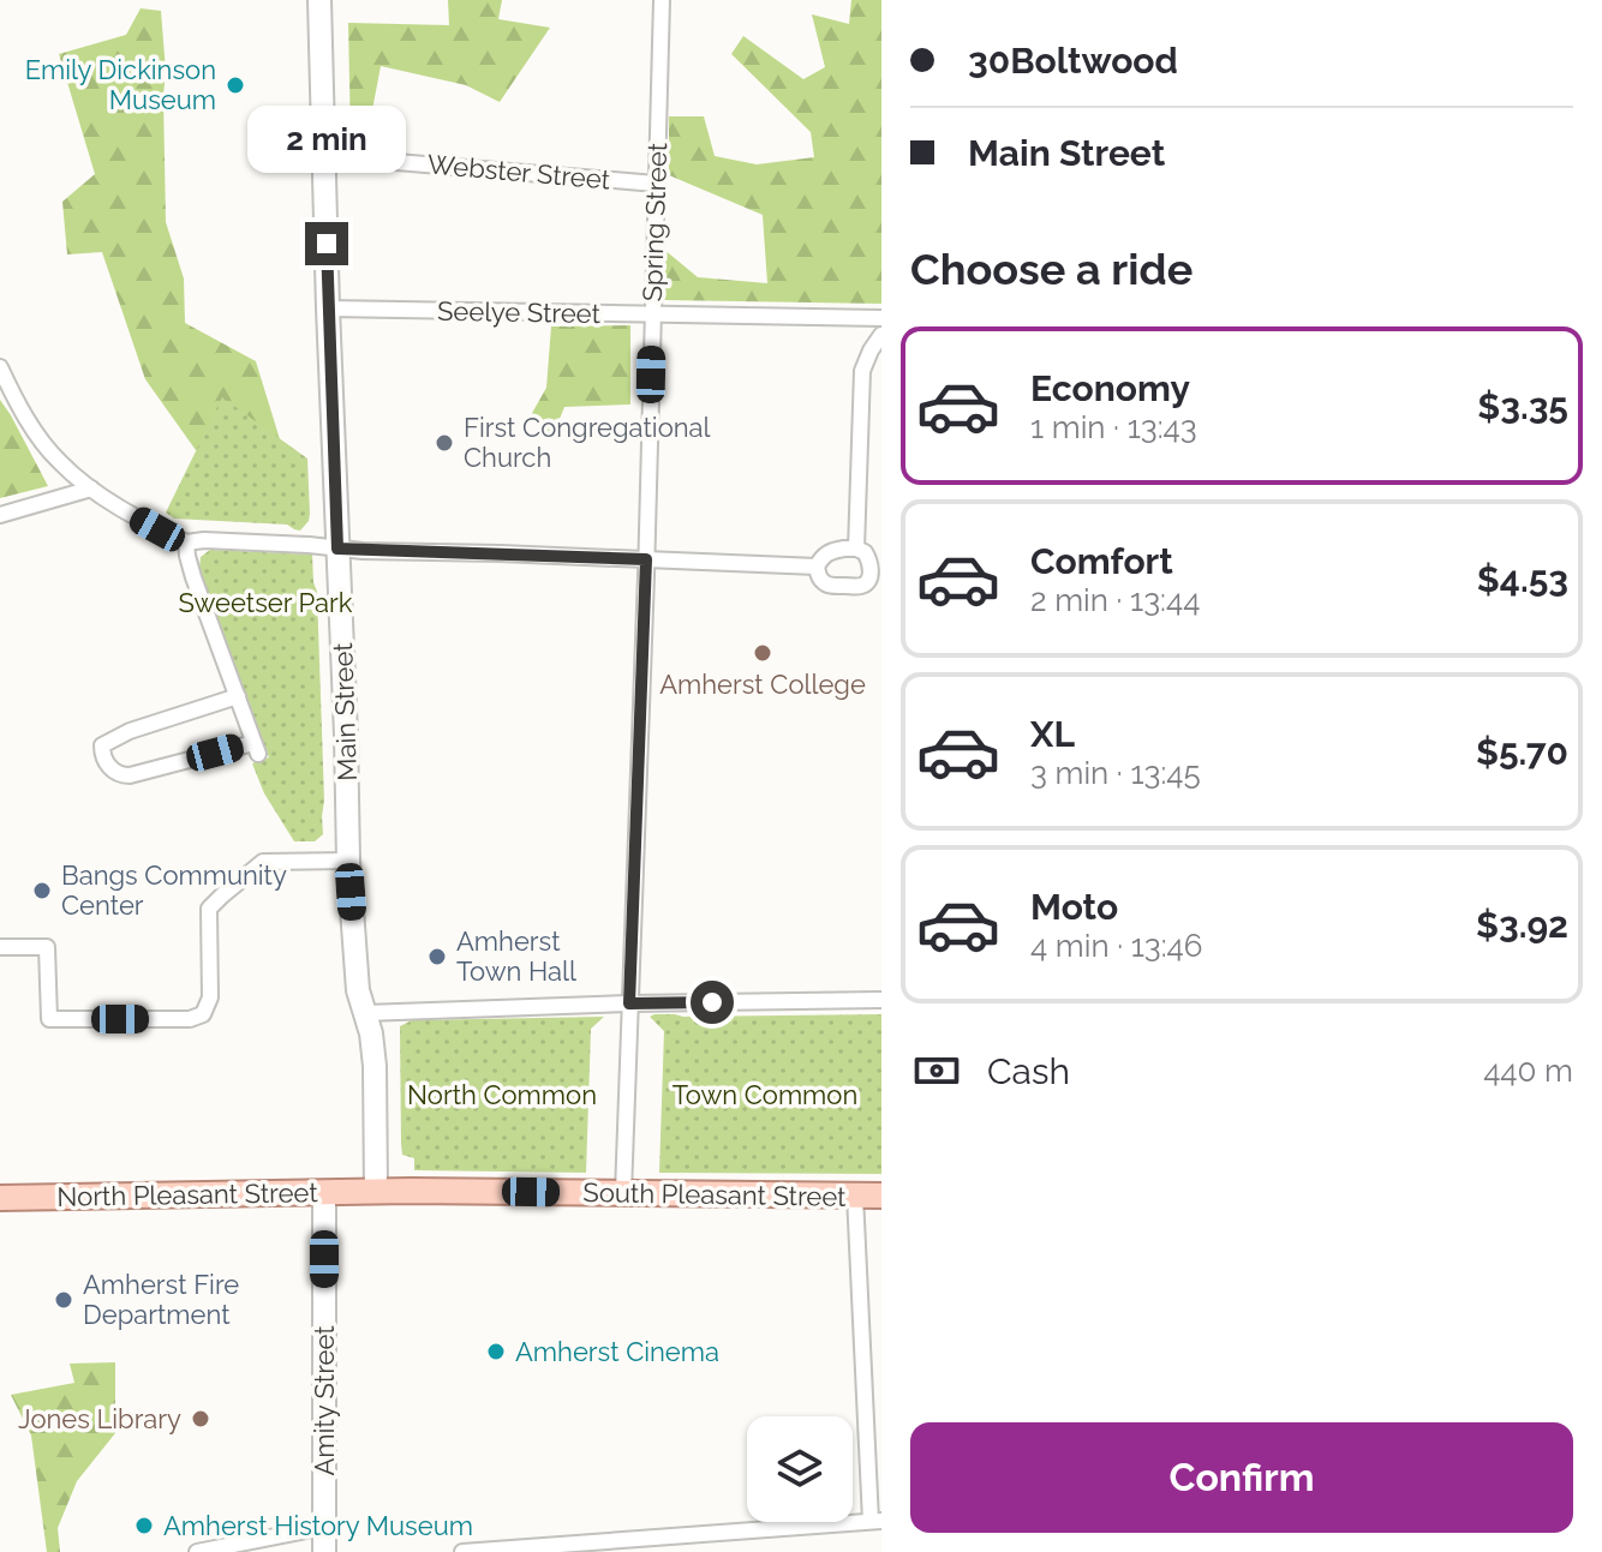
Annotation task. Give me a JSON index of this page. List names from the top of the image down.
{
  "streets": {
    "main road": [
      "Main Street",
      "North Pleasant Street",
      "South Pleasant Street",
      "Amity Street"
    ],
    "street": ["Webster Street", "Spring Street", "Seelye Street"]
  },
  "crossings": [
    ["Webster Street", "Spring Street"],
    ["Webster Street", "Main Street"],
    ["Spring Street", "Seelye Street"],
    ["Spring Street", "South Pleasant Street"],
    ["Seelye Street", "Main Street"],
    ["Main Street", "North Pleasant Street"],
    ["Main Street", "South Pleasant Street"],
    ["North Pleasant Street", "South Pleasant Street"],
    ["North Pleasant Street", "Amity Street"]
  ],
  "parks": ["Sweetser Park", "North Common", "Town Common"],
  "places": [
    "Emily Dickinson Museum",
    "First Congregational Church",
    "Amherst College",
    "Bangs Community Center",
    "Amherst Town Hall",
    "Amherst Fire Department",
    "Amherst Cinema",
    "Jones Library",
    "Amherst History Museum"
  ],
  "page": {
    "banner": ["30Boltwood", "Main Street"],
    "bubble": "2 min",
    "heading": "Choose a ride",
    "list": [
      {
        "name": "Economy",
        "note": "1 min · 13:43",
        "value": "$3.35"
      },
      {
        "name": "Comfort",
        "note": "2 min · 13:44",
        "value": "$4.53"
      },
      {
        "name": "XL",
        "note": "3 min · 13:45",
        "value": "$5.70"
      },
      {
        "name": "Moto",
        "note": "4 min · 13:46",
        "value": "$3.92"
      }
    ],
    "pay": ["Cash", "440 m"],
    "buttons": "Confirm"
  }
}
